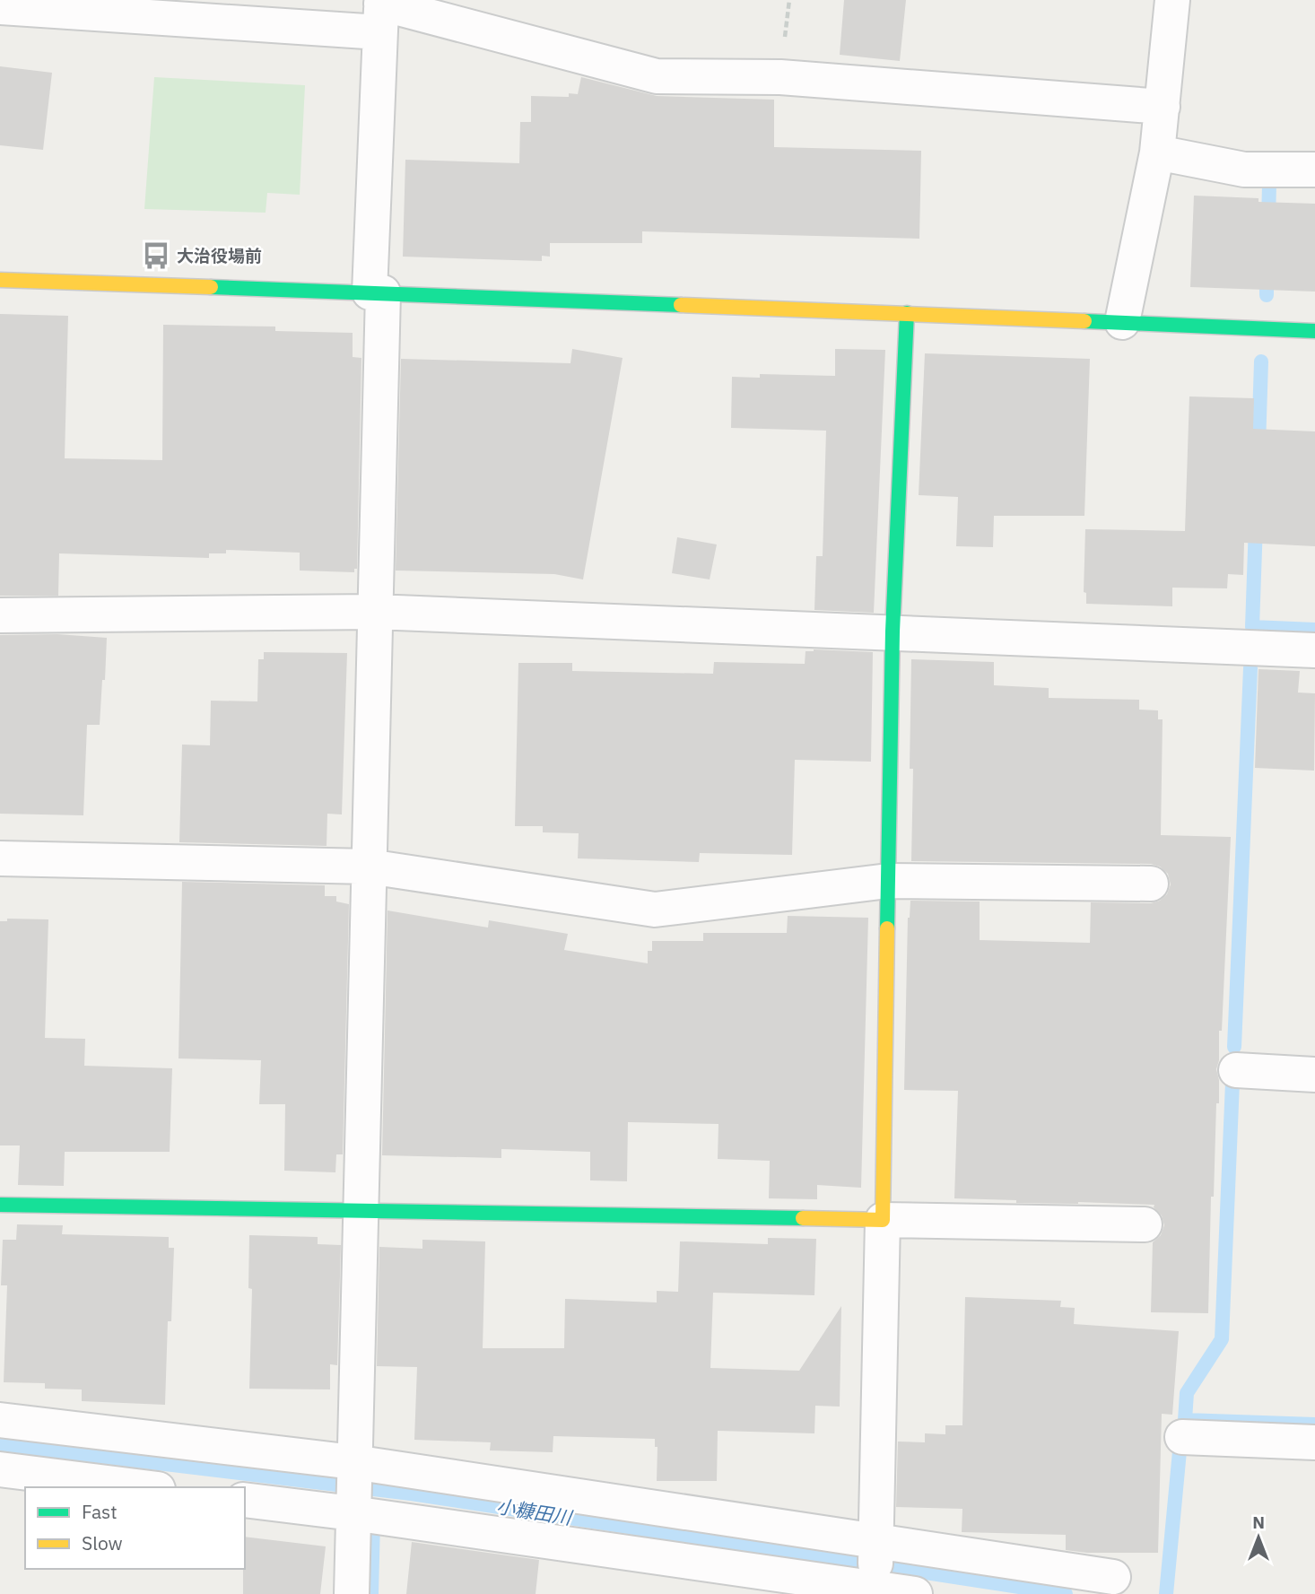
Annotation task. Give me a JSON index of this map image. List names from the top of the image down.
{
  "water": ["小糠田川"],
  "places": {
    "bus stop": ["大治役場前"]
  },
  "legend": ["Fast", "Slow"],
  "north": "top"
}
